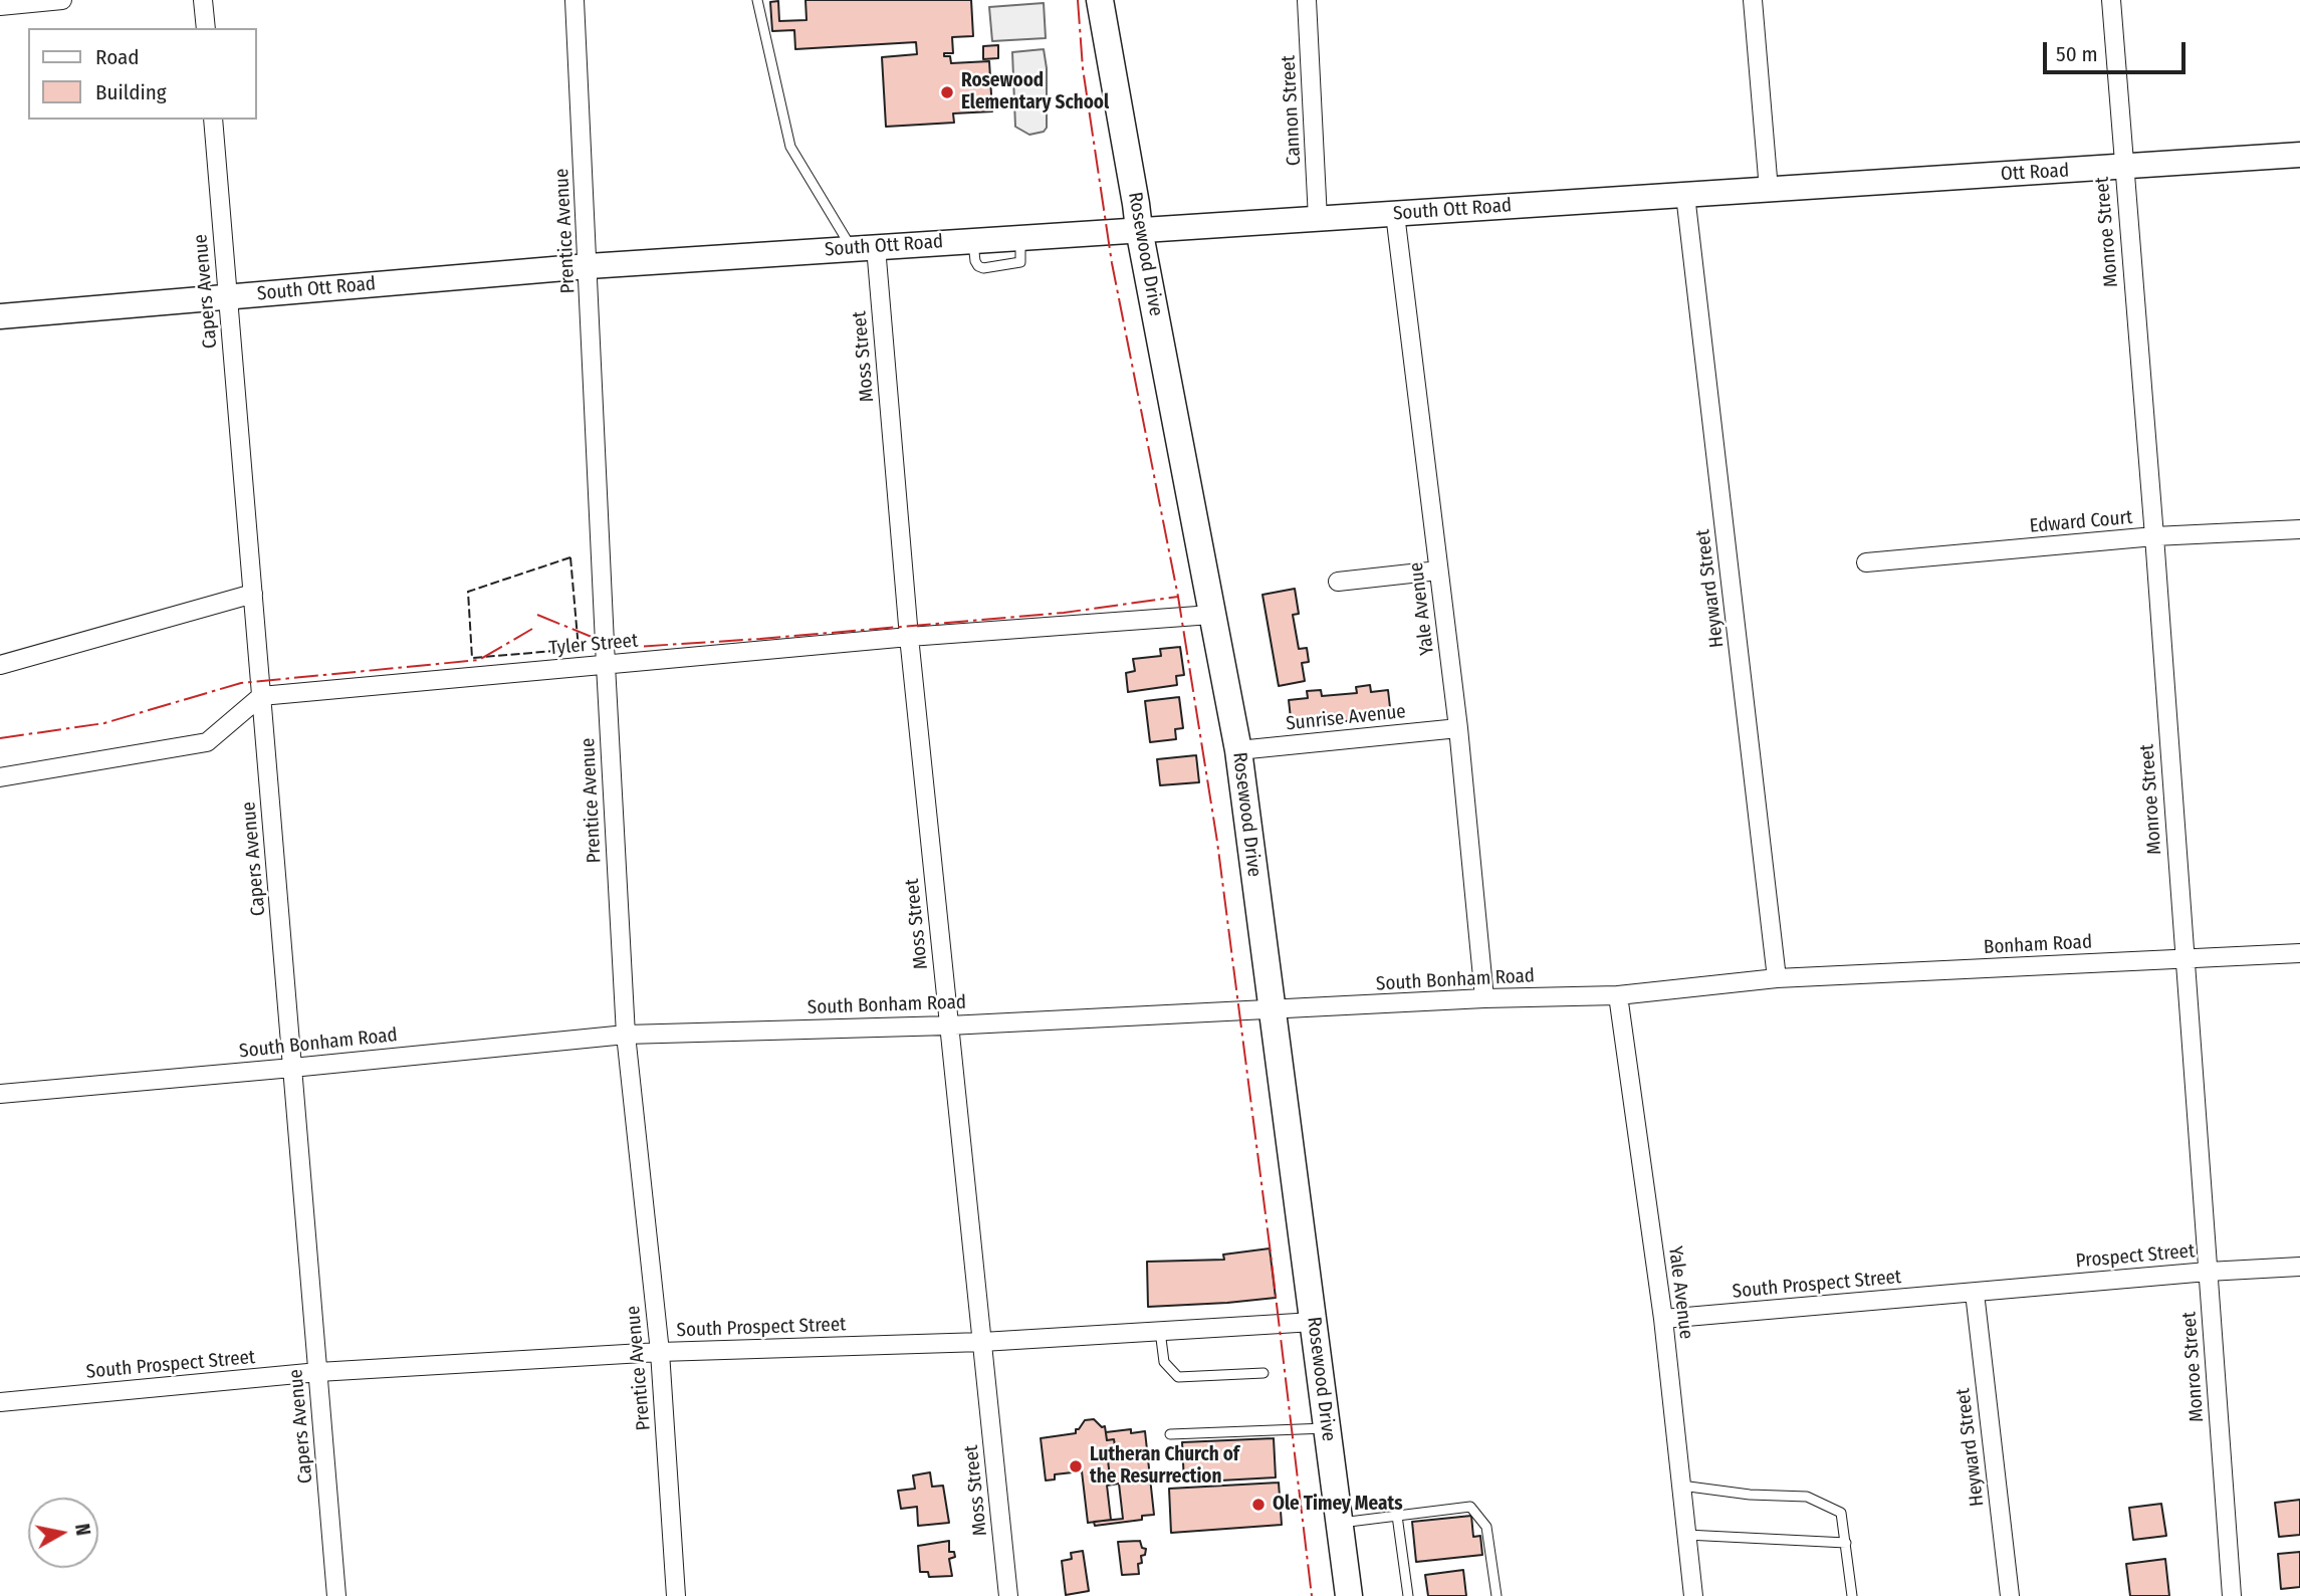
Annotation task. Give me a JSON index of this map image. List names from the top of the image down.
{
  "streets": {
    "main road": ["Rosewood Drive"],
    "street": [
      "Cannon Street",
      "Ott Road",
      "South Ott Road",
      "Prentice Avenue",
      "Monroe Street",
      "Capers Avenue",
      "Moss Street",
      "Edward Court",
      "Heyward Street",
      "Yale Avenue",
      "Tyler Street",
      "Sunrise Avenue",
      "Bonham Road",
      "South Bonham Road",
      "Prospect Street",
      "South Prospect Street"
    ]
  },
  "crossings": [
    ["Cannon Street", "South Ott Road"],
    ["Ott Road", "South Ott Road"],
    ["Ott Road", "Monroe Street"],
    ["South Ott Road", "Prentice Avenue"],
    ["South Ott Road", "Rosewood Drive"],
    ["South Ott Road", "Capers Avenue"],
    ["South Ott Road", "Moss Street"],
    ["South Ott Road", "Heyward Street"],
    ["South Ott Road", "Yale Avenue"],
    ["Prentice Avenue", "Tyler Street"],
    ["Prentice Avenue", "South Bonham Road"],
    ["Prentice Avenue", "South Prospect Street"],
    ["Monroe Street", "Edward Court"],
    ["Monroe Street", "Bonham Road"],
    ["Monroe Street", "Prospect Street"],
    ["Rosewood Drive", "Tyler Street"],
    ["Rosewood Drive", "Sunrise Avenue"],
    ["Rosewood Drive", "South Bonham Road"],
    ["Rosewood Drive", "South Prospect Street"],
    ["Capers Avenue", "Tyler Street"],
    ["Capers Avenue", "South Bonham Road"],
    ["Capers Avenue", "South Prospect Street"],
    ["Moss Street", "Tyler Street"],
    ["Moss Street", "South Bonham Road"],
    ["Moss Street", "South Prospect Street"],
    ["Heyward Street", "Bonham Road"],
    ["Heyward Street", "South Bonham Road"],
    ["Heyward Street", "Prospect Street"],
    ["Heyward Street", "South Prospect Street"],
    ["Yale Avenue", "Sunrise Avenue"],
    ["Yale Avenue", "South Bonham Road"],
    ["Yale Avenue", "South Prospect Street"],
    ["Bonham Road", "South Bonham Road"],
    ["Prospect Street", "South Prospect Street"]
  ],
  "places": ["Rosewood Elementary School", "Lutheran Church of the Resurrection", "Ole Timey Meats"],
  "legend": ["Road", "Building"],
  "scale_bar": "50 m",
  "north": "right"
}
